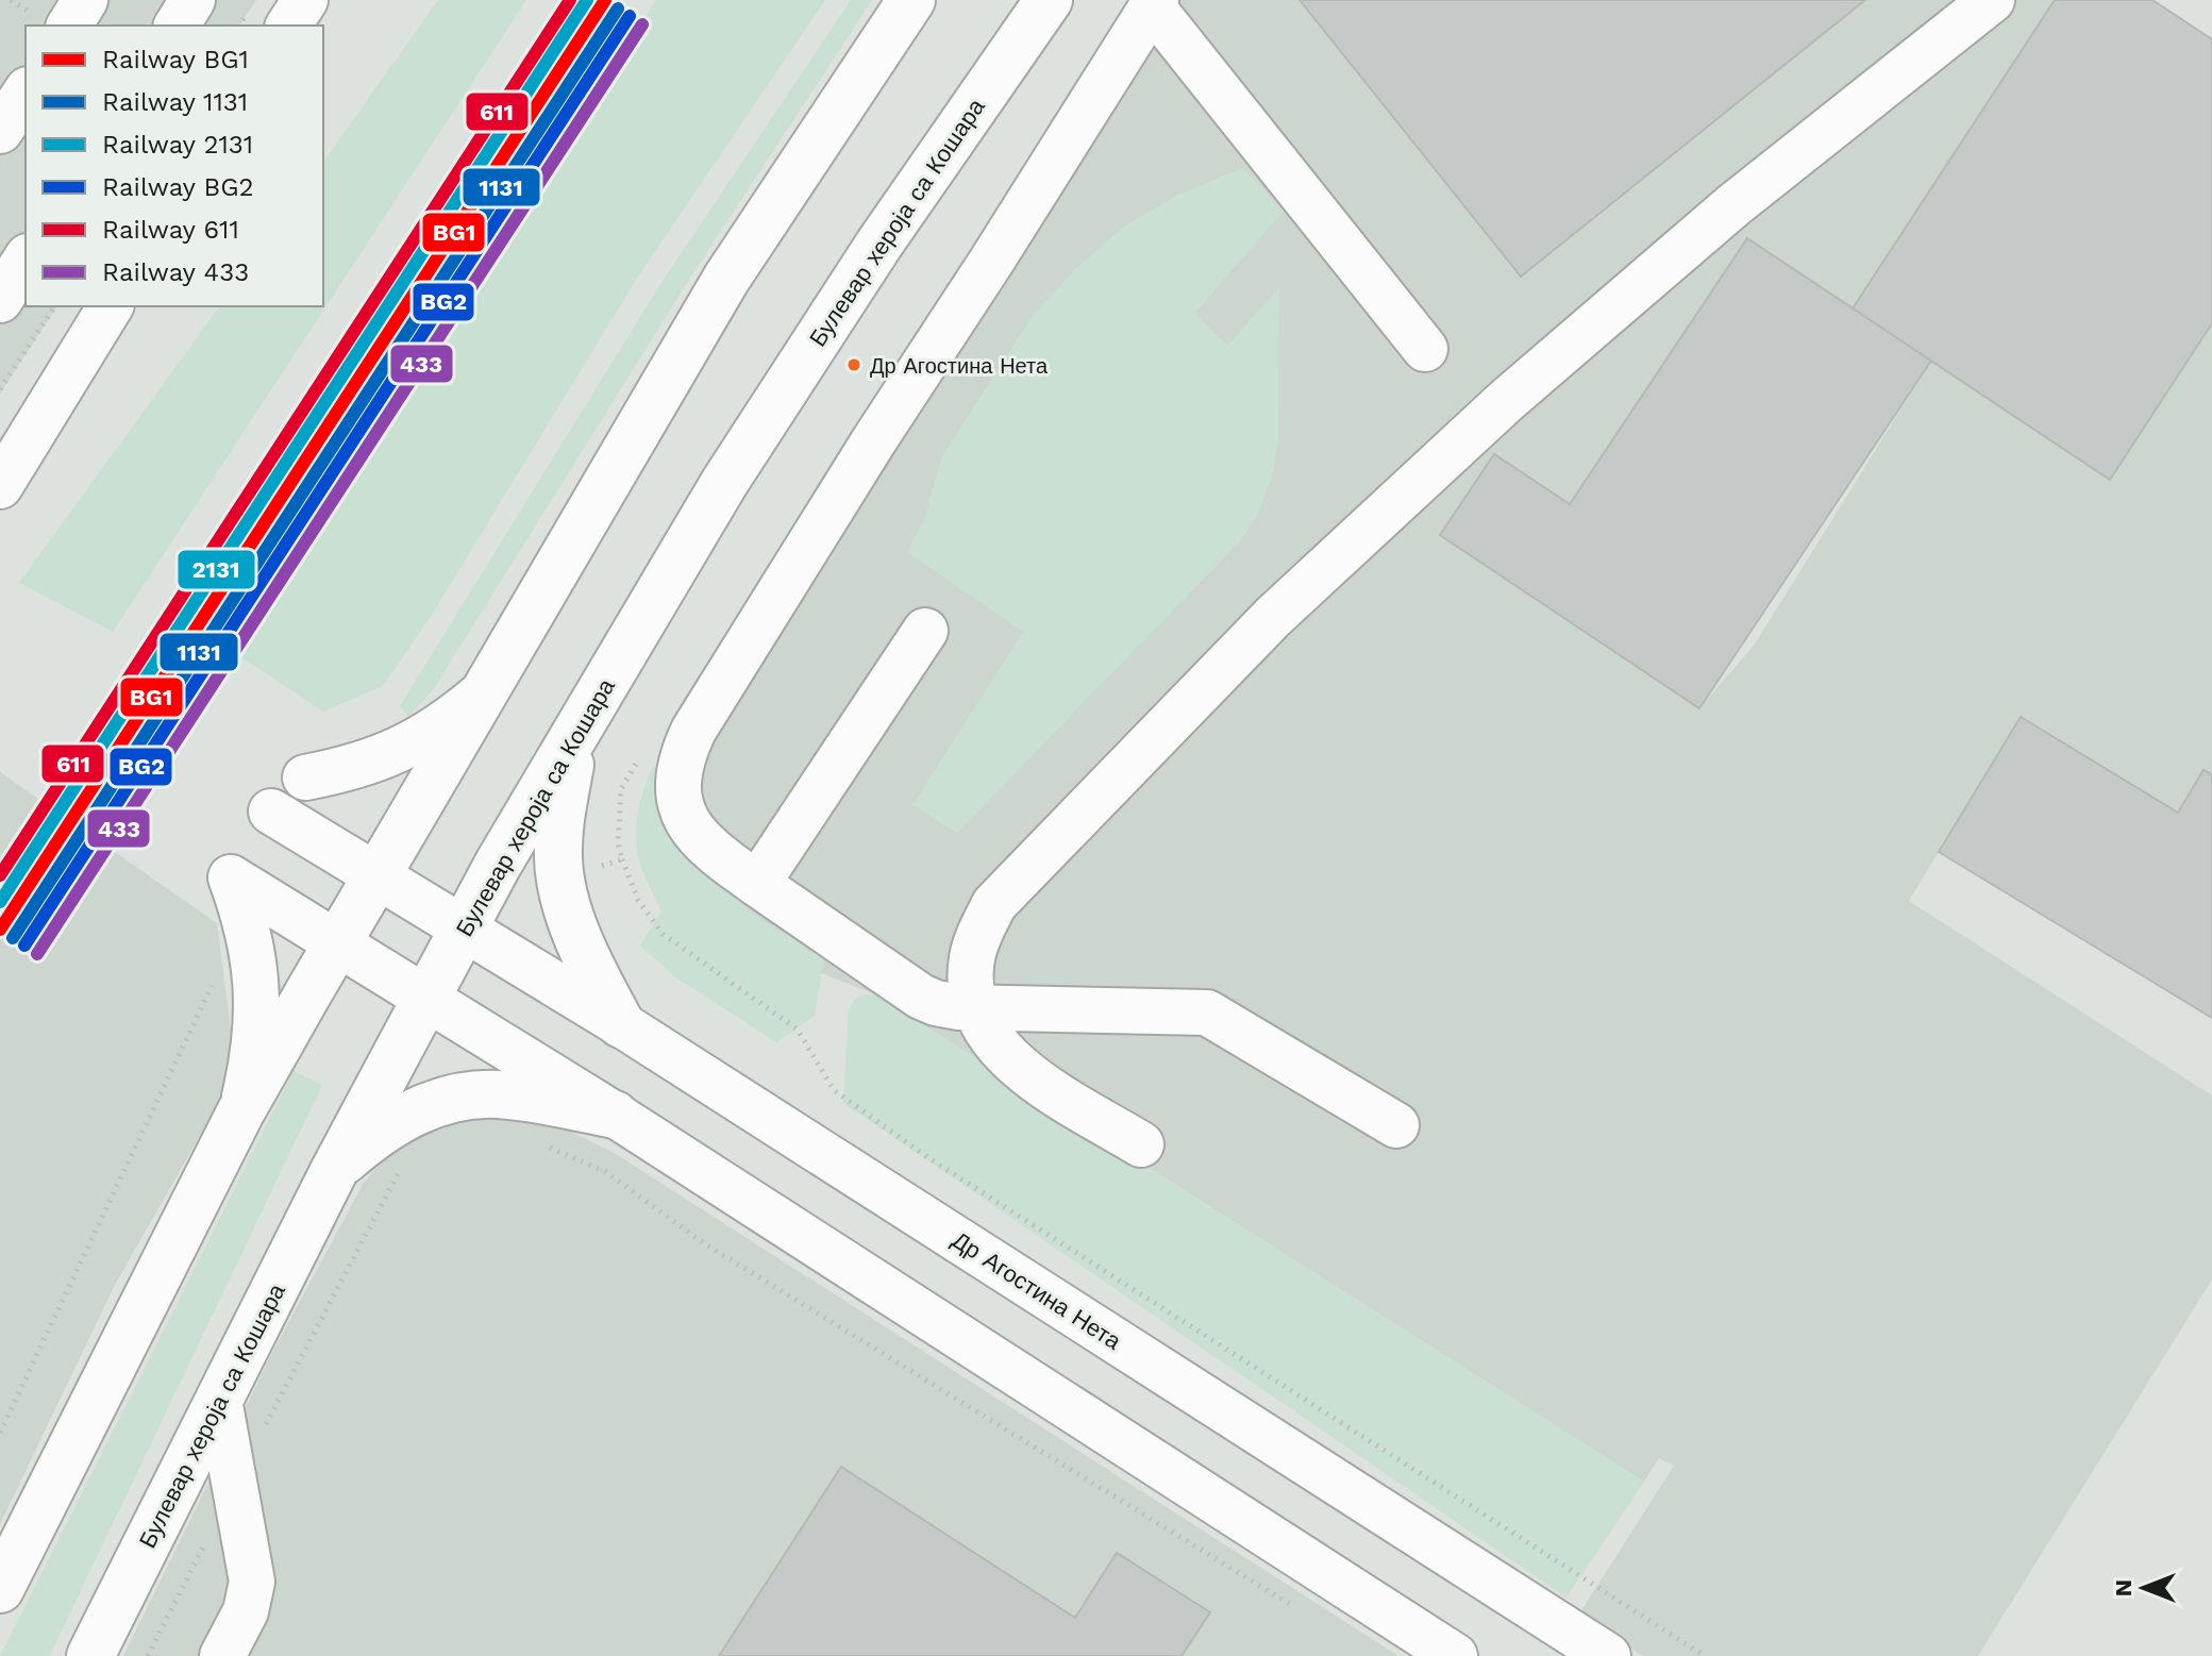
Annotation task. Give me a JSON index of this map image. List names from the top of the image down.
{
  "streets": {
    "main road": ["Булевар хероја са Кошара"],
    "street": ["Др Агостина Нета"]
  },
  "crossings": [
    ["Булевар хероја са Кошара", "Др Агостина Нета"]
  ],
  "places": ["Др Агостина Нета"],
  "lines": [
    "rail line BG1",
    "rail line 2131",
    "rail line 611",
    "rail line 1131",
    "rail line BG2",
    "rail line 433"
  ],
  "legend": [
    "Railway BG1",
    "Railway 1131",
    "Railway 2131",
    "Railway BG2",
    "Railway 611",
    "Railway 433"
  ],
  "north": "left"
}
